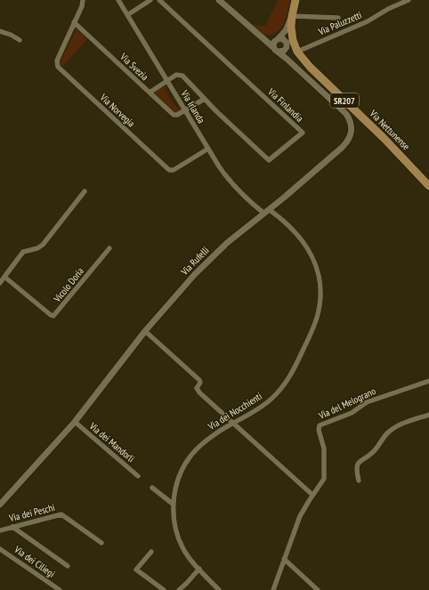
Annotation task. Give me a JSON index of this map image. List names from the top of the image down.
{
  "streets": {
    "main road": ["SR207", "Via Nettunense"],
    "street": [
      "Via Paluzzetti",
      "Via Svezia",
      "Via Finlandia",
      "Via Irlanda",
      "Via Norvegia",
      "Via Rufelli",
      "Vicolo Doria",
      "Via del Melograno",
      "Via dei Nocchienti",
      "Via dei Mandorli",
      "Via dei Peschi",
      "Via dei Ciliegi"
    ]
  },
  "crossings": [
    ["Via Paluzzetti", "Via Nettunense"],
    ["Via Svezia", "Via Finlandia"],
    ["Via Svezia", "Via Irlanda"],
    ["Via Svezia", "Via Norvegia"],
    ["Via Finlandia", "Via Irlanda"],
    ["Via Irlanda", "Via Norvegia"],
    ["Via Irlanda", "Via Rufelli"],
    ["Via Irlanda", "Via dei Nocchienti"],
    ["Via Rufelli", "Via dei Nocchienti"],
    ["Via Rufelli", "Via dei Mandorli"]
  ]
}
